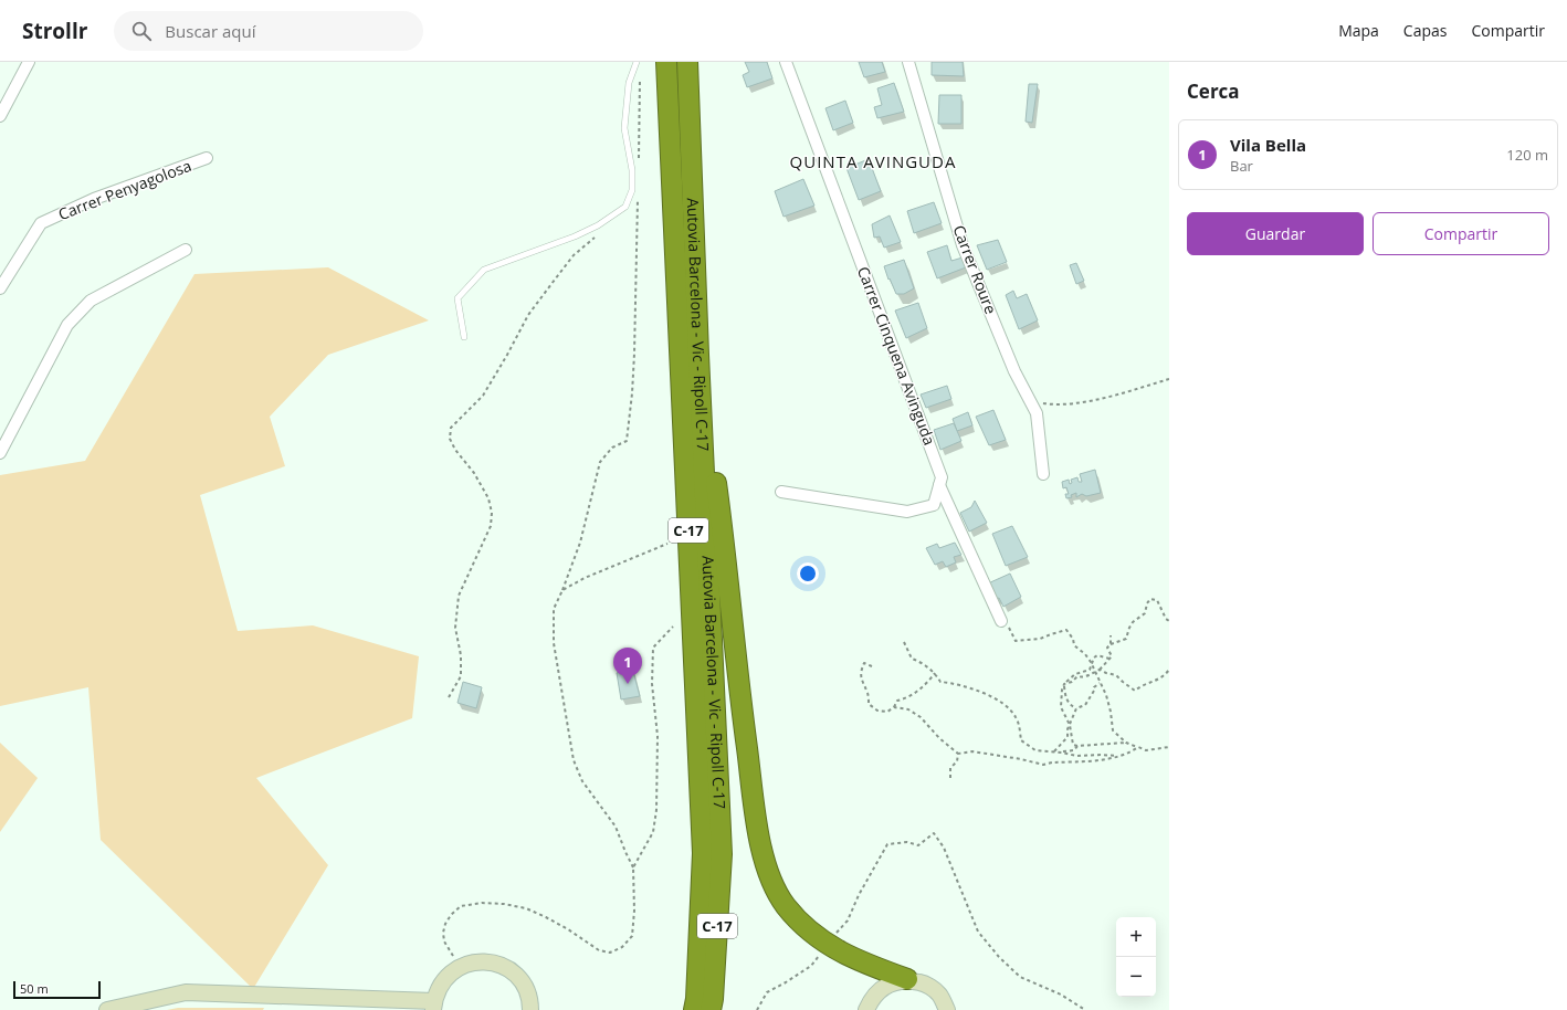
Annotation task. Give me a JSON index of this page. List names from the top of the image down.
{
  "streets": {
    "highway": ["Autovia Barcelona - Vic - Ripoll C-17", "C-17"],
    "street": ["Carrer Penyagolosa", "Carrer Roure", "Carrer Cinquena Avinguda"]
  },
  "districts": ["QUINTA AVINGUDA"],
  "scale_bar": "50 m",
  "page": {
    "header": "Strollr",
    "search": "Buscar aquí",
    "nav": ["Mapa", "Capas", "Compartir"],
    "heading": "Cerca",
    "list": [
      {
        "mark": "1",
        "name": "Vila Bella",
        "note": "Bar",
        "value": "120 m"
      }
    ],
    "buttons": ["Guardar", "Compartir"],
    "pins": "1",
    "map_buttons": ["+", "−"],
    "scale": "50 m"
  }
}
